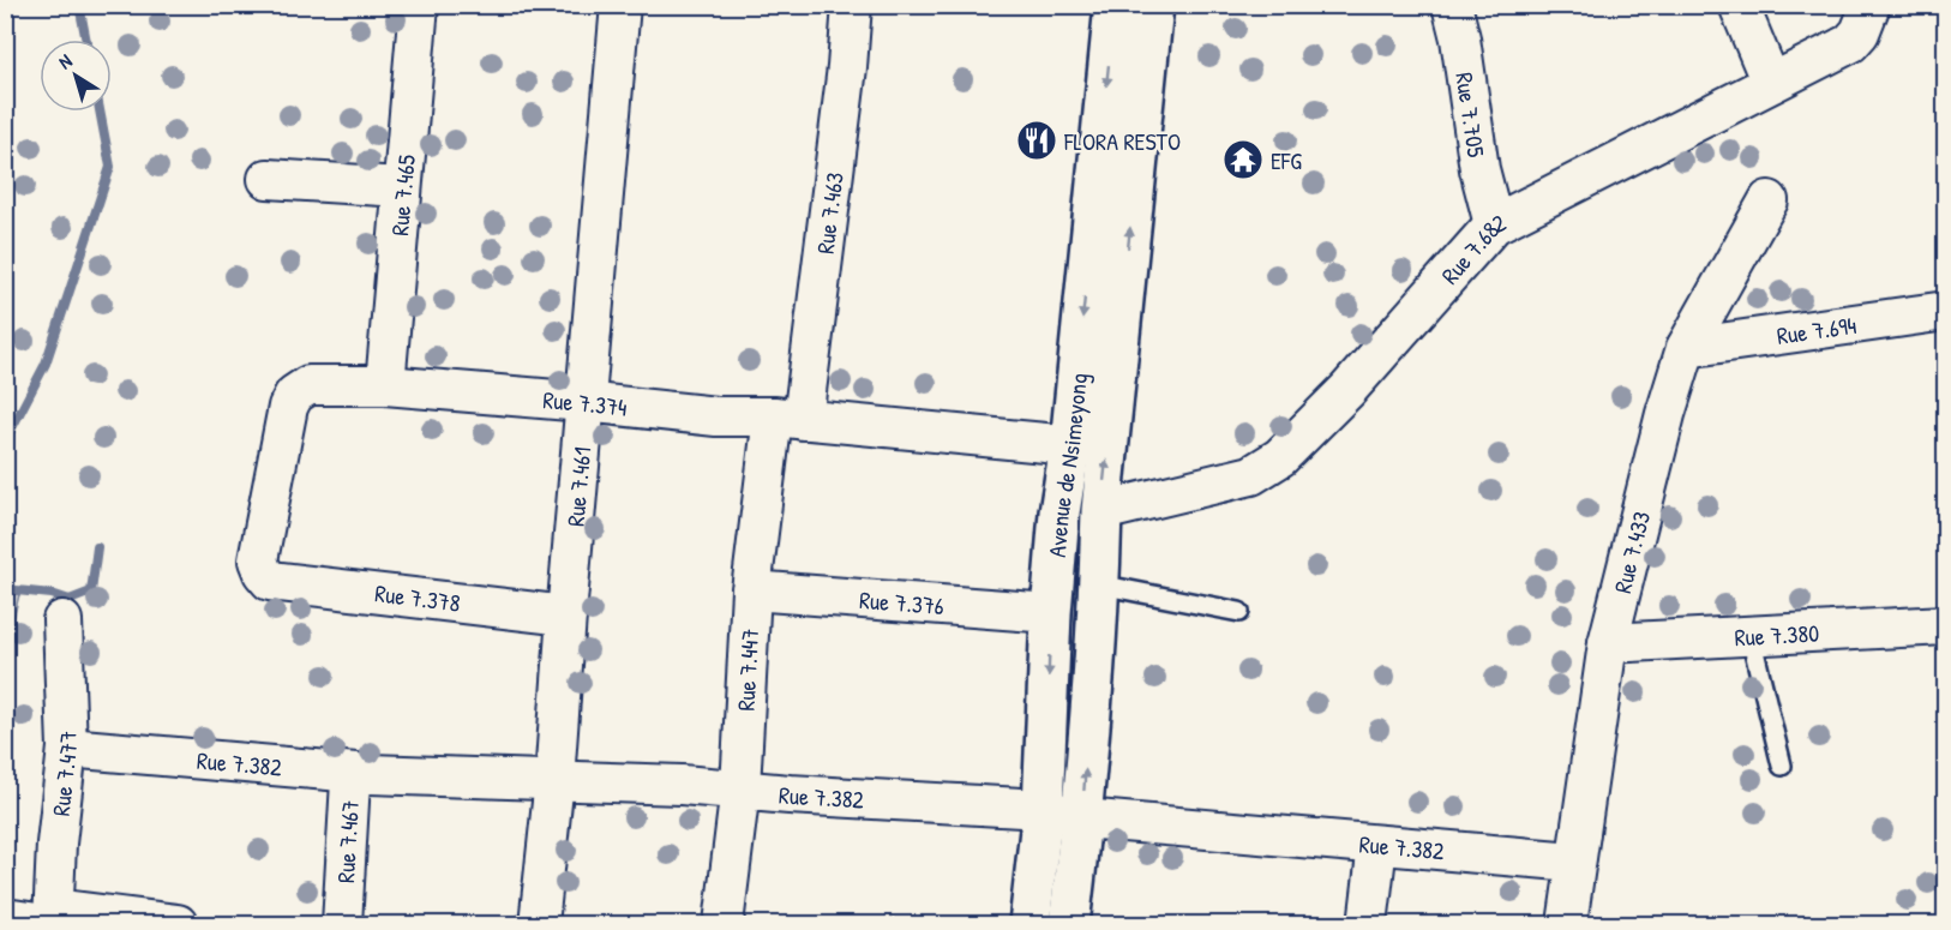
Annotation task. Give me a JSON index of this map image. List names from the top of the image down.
{
  "streets": {
    "main road": ["Avenue de Nsimeyong"],
    "street": [
      "Rue 7.705",
      "Rue 7.465",
      "Rue 7.463",
      "Rue 7.682",
      "Rue 7.694",
      "Rue 7.374",
      "Rue 7.461",
      "Rue 7.433",
      "Rue 7.378",
      "Rue 7.376",
      "Rue 7.380",
      "Rue 7.447",
      "Rue 7.382",
      "Rue 7.477",
      "Rue 7.467"
    ]
  },
  "crossings": [
    ["Rue 7.705", "Rue 7.682"],
    ["Rue 7.465", "Rue 7.374"],
    ["Rue 7.463", "Rue 7.374"],
    ["Rue 7.463", "Rue 7.447"],
    ["Rue 7.682", "Avenue de Nsimeyong"],
    ["Rue 7.694", "Rue 7.433"],
    ["Rue 7.374", "Avenue de Nsimeyong"],
    ["Rue 7.374", "Rue 7.461"],
    ["Rue 7.374", "Rue 7.378"],
    ["Rue 7.374", "Rue 7.447"],
    ["Avenue de Nsimeyong", "Rue 7.376"],
    ["Avenue de Nsimeyong", "Rue 7.382"],
    ["Rue 7.461", "Rue 7.378"],
    ["Rue 7.461", "Rue 7.382"],
    ["Rue 7.433", "Rue 7.380"],
    ["Rue 7.433", "Rue 7.382"],
    ["Rue 7.376", "Rue 7.447"],
    ["Rue 7.447", "Rue 7.382"],
    ["Rue 7.382", "Rue 7.477"],
    ["Rue 7.382", "Rue 7.467"]
  ],
  "places": {
    "restaurant": ["FLORA RESTO"],
    "temple": ["EFG"]
  },
  "north": "top left"
}
